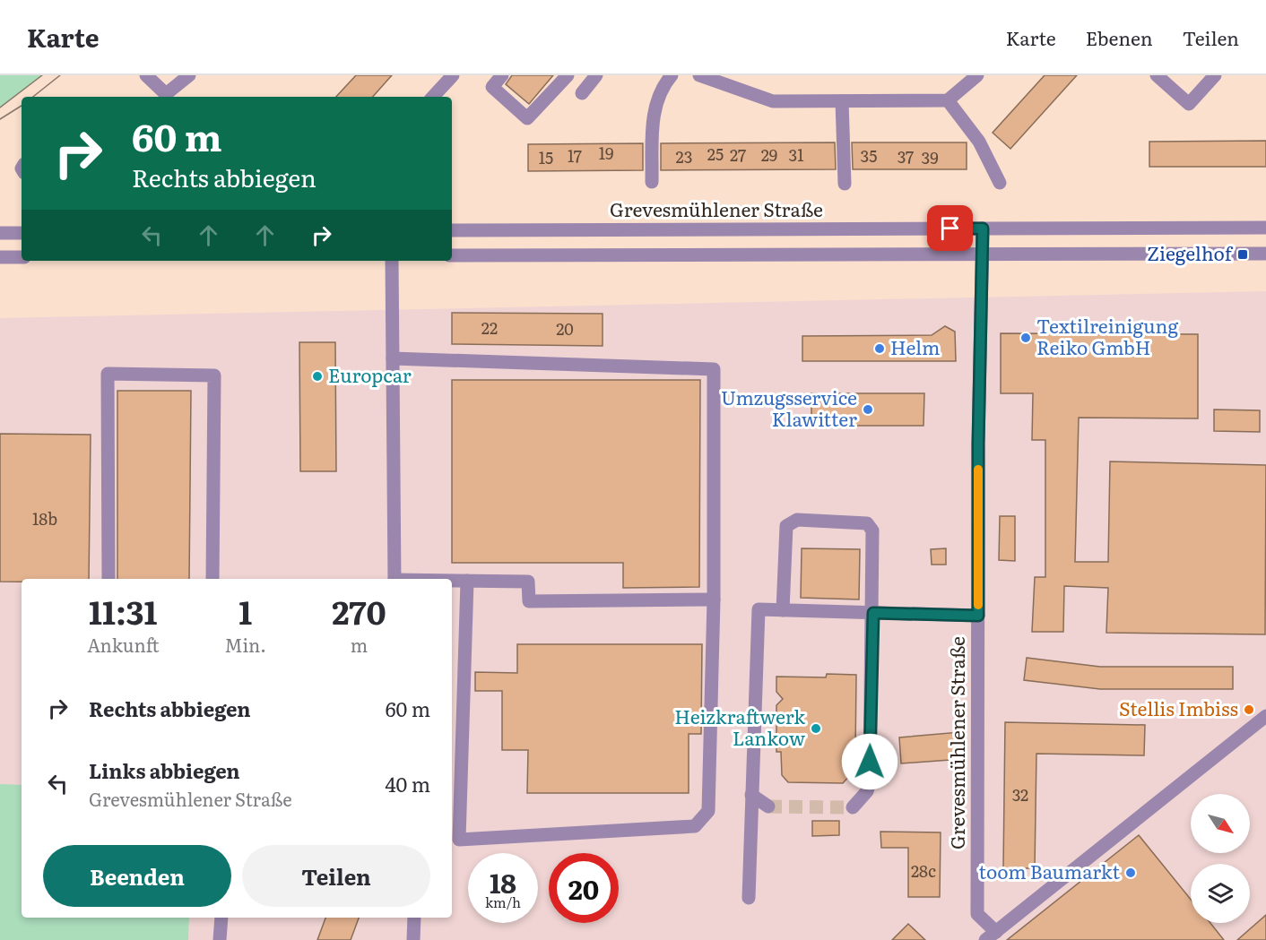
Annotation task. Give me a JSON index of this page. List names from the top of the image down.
{
  "streets": {
    "street": ["Grevesmühlener Straße"]
  },
  "places": {
    "transit": ["Ziegelhof"],
    "other": [
      "Textilreinigung Reiko GmbH",
      "Helm",
      "Europcar",
      "Umzugsservice Klawitter",
      "Stellis Imbiss",
      "Heizkraftwerk Lankow",
      "toom Baumarkt"
    ]
  },
  "house_numbers": [
    "19",
    "25",
    "27",
    "29",
    "31",
    "17",
    "35",
    "23",
    "37",
    "15",
    "39",
    "22",
    "20",
    "18b",
    "32",
    "28c"
  ],
  "north": "bottom right",
  "page": {
    "header": "Karte",
    "nav": ["Karte", "Ebenen", "Teilen"],
    "turn": ["60 m", "Rechts abbiegen"],
    "eta": [
      "11:31",
      "Ankunft",
      "1",
      "Min.",
      "270",
      "m"
    ],
    "list": [
      {
        "name": "Rechts abbiegen",
        "value": "60 m"
      },
      {
        "name": "Links abbiegen",
        "note": "Grevesmühlener Straße",
        "value": "40 m"
      }
    ],
    "buttons": ["Beenden", "Teilen"],
    "speed": "18 km/h",
    "limit": "20"
  }
}
